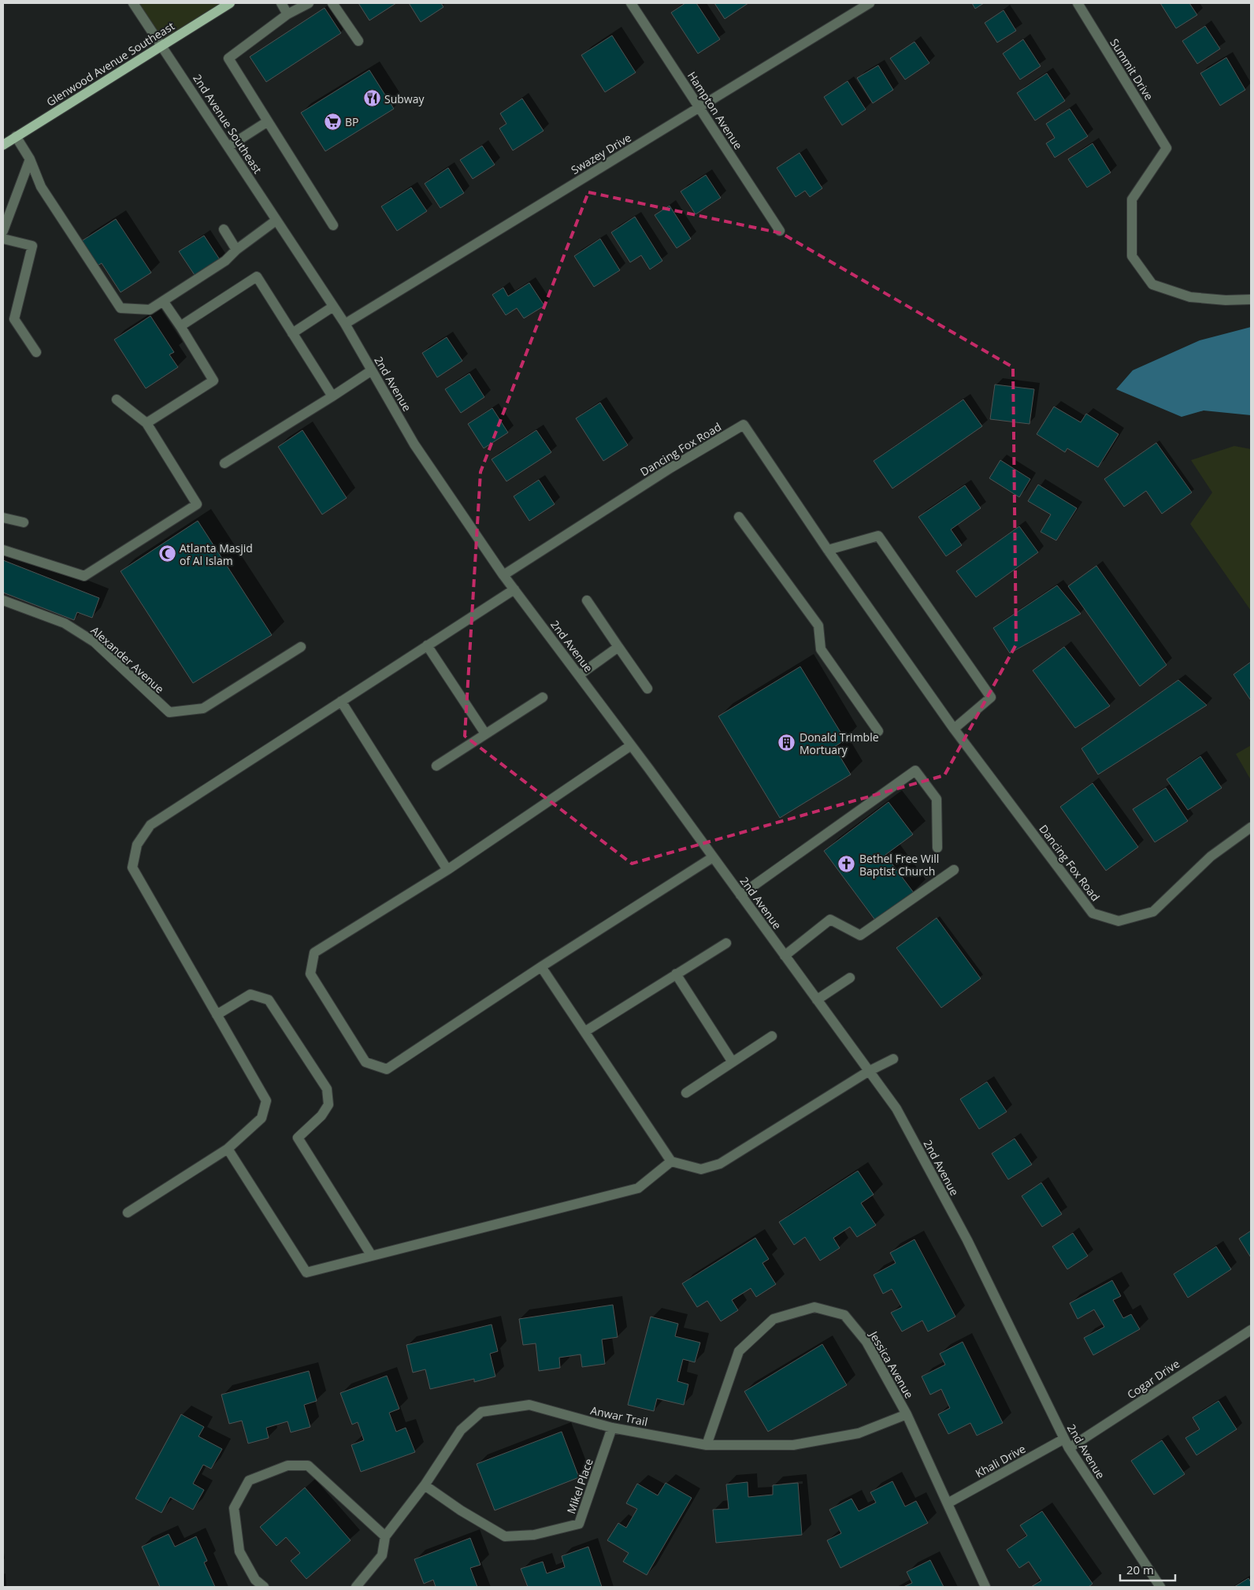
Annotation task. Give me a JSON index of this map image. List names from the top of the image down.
{
  "streets": {
    "main road": ["Glenwood Avenue Southeast"],
    "street": [
      "Summit Drive",
      "Hampton Avenue",
      "2nd Avenue Southeast",
      "Swazey Drive",
      "2nd Avenue",
      "Dancing Fox Road",
      "Alexander Avenue",
      "Jessica Avenue",
      "Cogar Drive",
      "Anwar Trail",
      "Khali Drive",
      "Mikel Place"
    ]
  },
  "crossings": [
    ["Glenwood Avenue Southeast", "2nd Avenue Southeast"],
    ["Hampton Avenue", "Swazey Drive"],
    ["2nd Avenue Southeast", "2nd Avenue"],
    ["Swazey Drive", "2nd Avenue"],
    ["2nd Avenue", "Dancing Fox Road"],
    ["2nd Avenue", "Cogar Drive"],
    ["2nd Avenue", "Khali Drive"],
    ["Jessica Avenue", "Anwar Trail"],
    ["Jessica Avenue", "Khali Drive"],
    ["Anwar Trail", "Mikel Place"]
  ],
  "places": {
    "restaurant": ["Subway"],
    "supermarket": ["BP"],
    "mosque": ["Atlanta Masjid of Al Islam"],
    "building": ["Donald Trimble Mortuary"],
    "church": ["Bethel Free Will Baptist Church"]
  },
  "scale_bar": "20 m"
}
